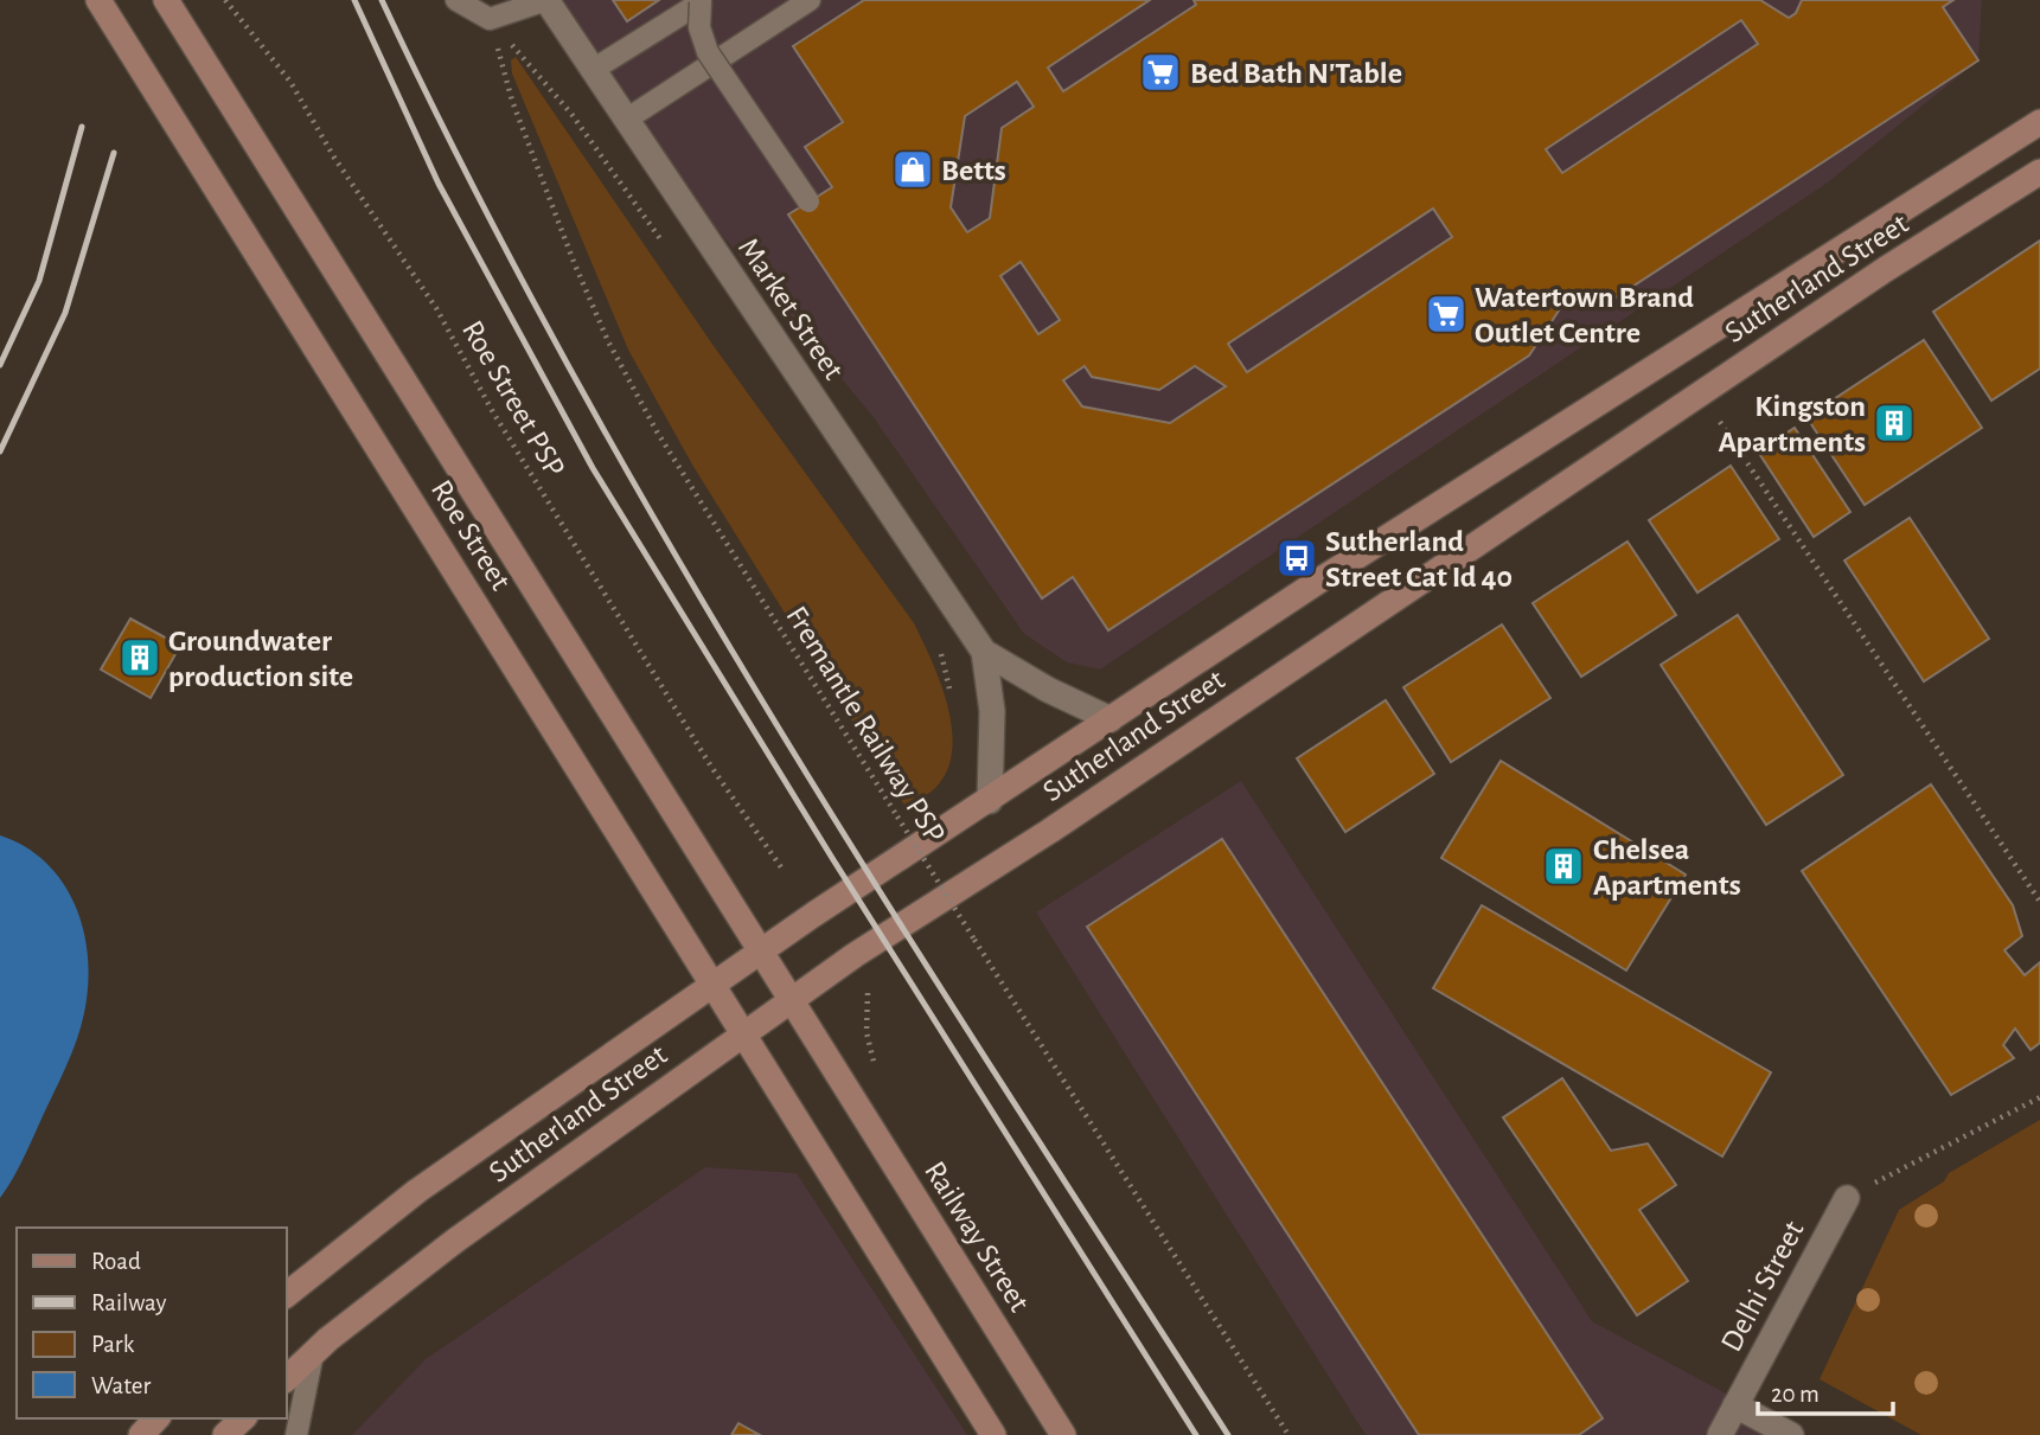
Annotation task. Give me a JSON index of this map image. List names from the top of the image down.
{
  "streets": {
    "main road": ["Sutherland Street", "Roe Street", "Railway Street"],
    "street": ["Market Street", "Delhi Street"],
    "path": ["Roe Street PSP", "Fremantle Railway PSP"]
  },
  "crossings": [
    ["Sutherland Street", "Market Street"],
    ["Sutherland Street", "Roe Street"],
    ["Roe Street", "Railway Street"]
  ],
  "places": {
    "supermarket": ["Bed Bath N'Table", "Watertown Brand Outlet Centre"],
    "shop": ["Betts"],
    "building": ["Kingston Apartments", "Groundwater production site", "Chelsea Apartments"],
    "bus stop": ["Sutherland Street Cat Id 40"]
  },
  "legend": [
    "Road",
    "Railway",
    "Park",
    "Water"
  ],
  "scale_bar": "20 m"
}
